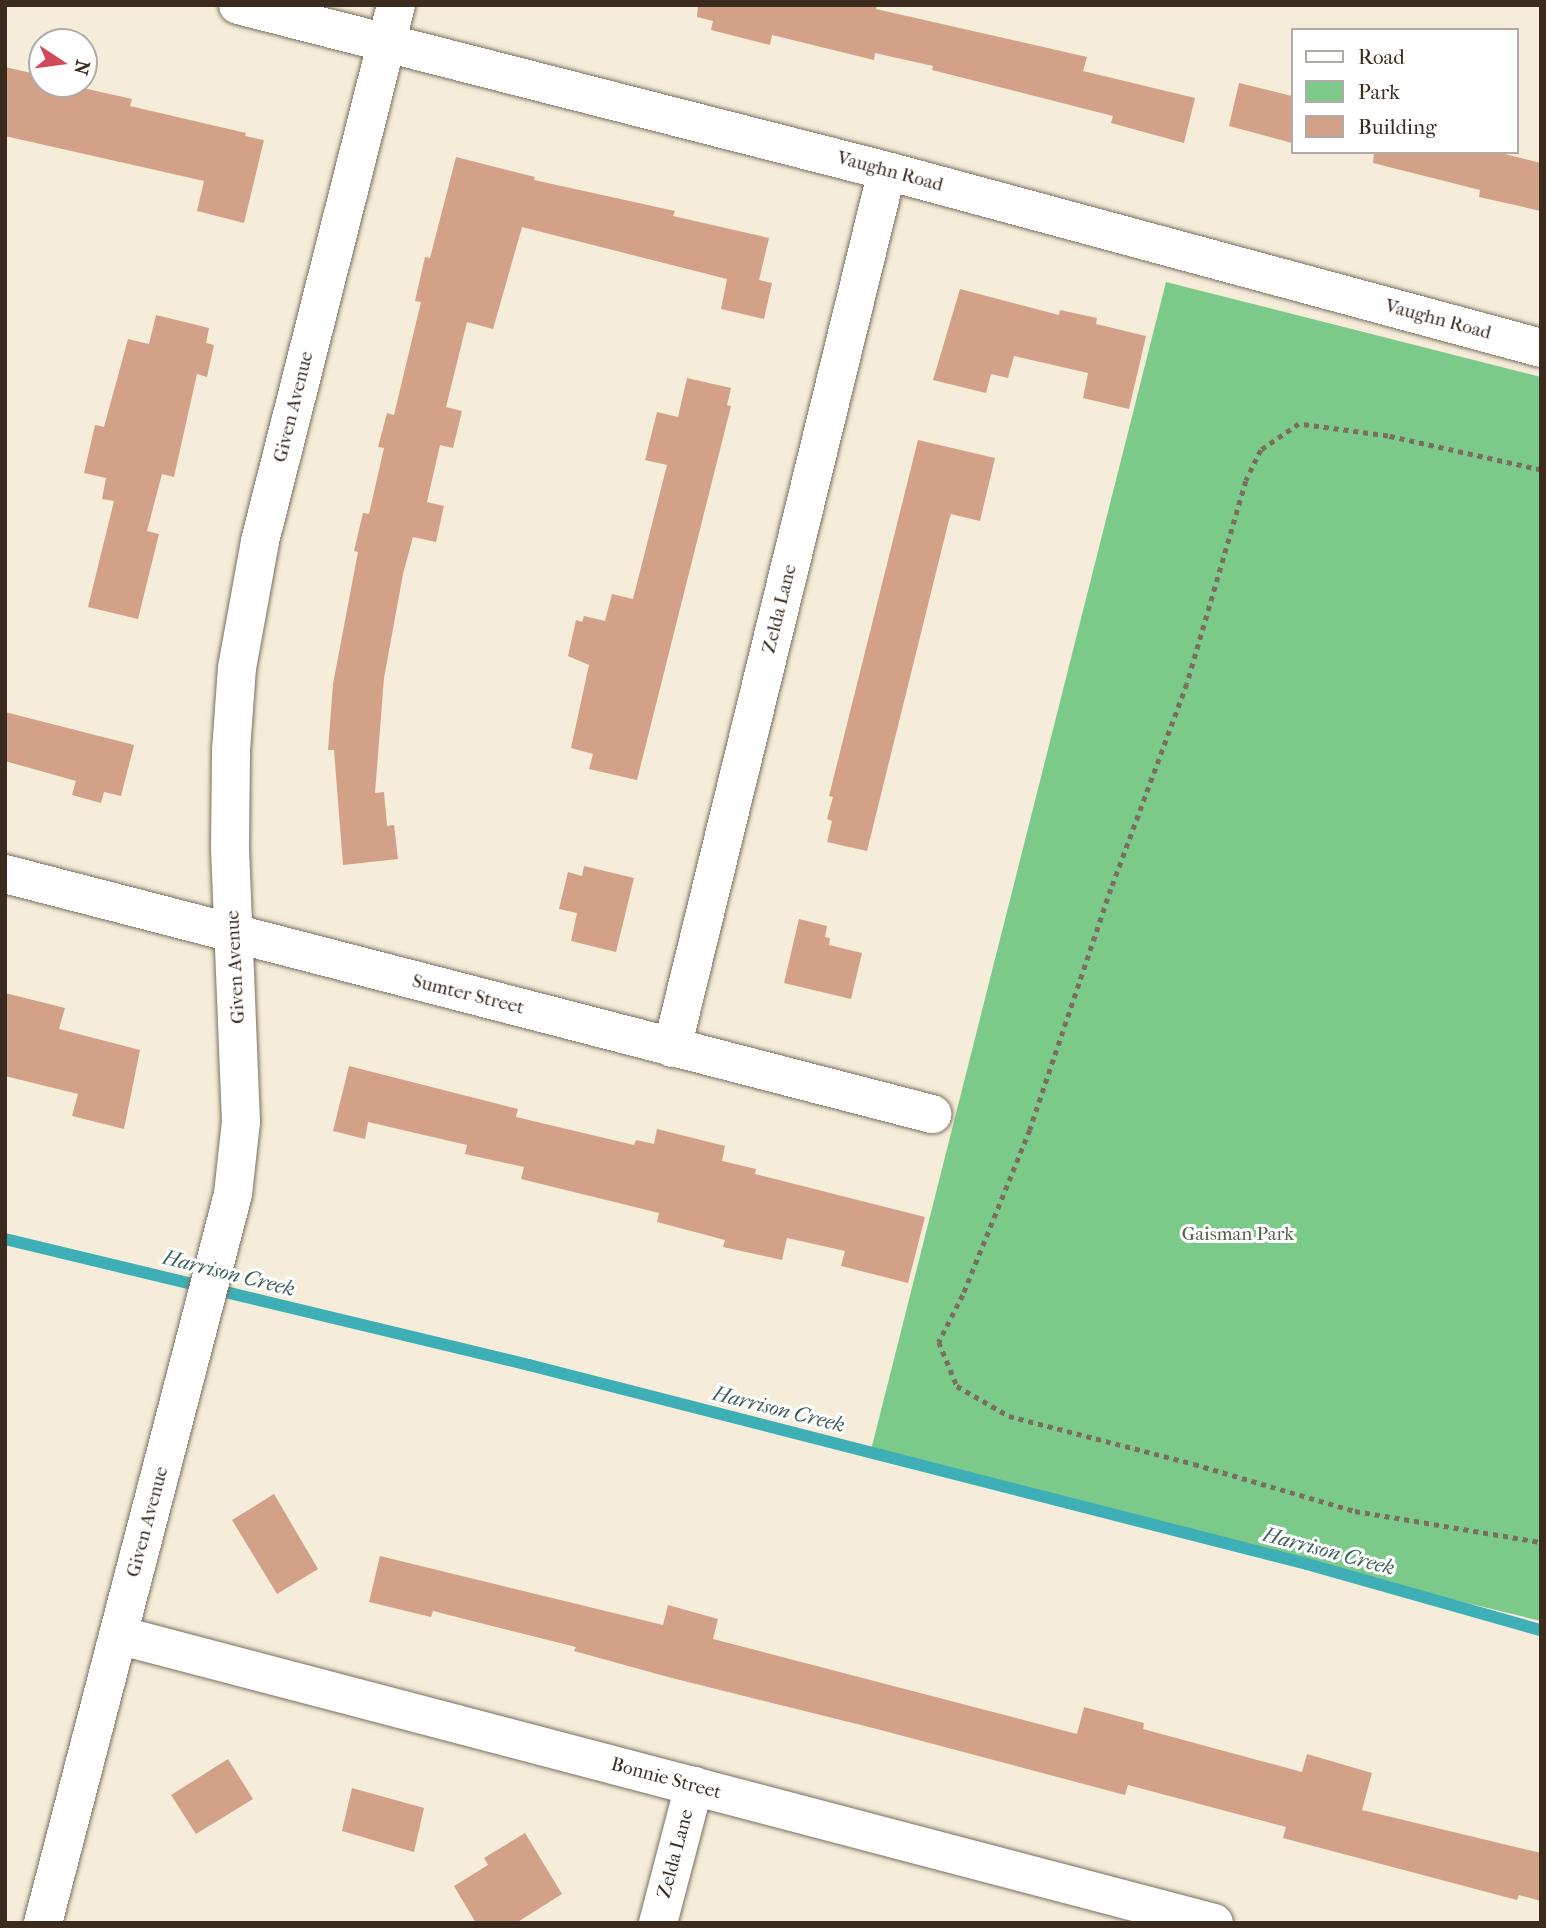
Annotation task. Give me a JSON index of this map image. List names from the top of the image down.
{
  "streets": {
    "street": [
      "Vaughn Road",
      "Given Avenue",
      "Zelda Lane",
      "Sumter Street",
      "Bonnie Street"
    ]
  },
  "crossings": [
    ["Vaughn Road", "Given Avenue"],
    ["Vaughn Road", "Zelda Lane"],
    ["Given Avenue", "Sumter Street"],
    ["Given Avenue", "Bonnie Street"],
    ["Zelda Lane", "Sumter Street"],
    ["Zelda Lane", "Bonnie Street"]
  ],
  "water": ["Harrison Creek"],
  "parks": ["Gaisman Park"],
  "legend": ["Road", "Park", "Building"],
  "north": "right"
}
